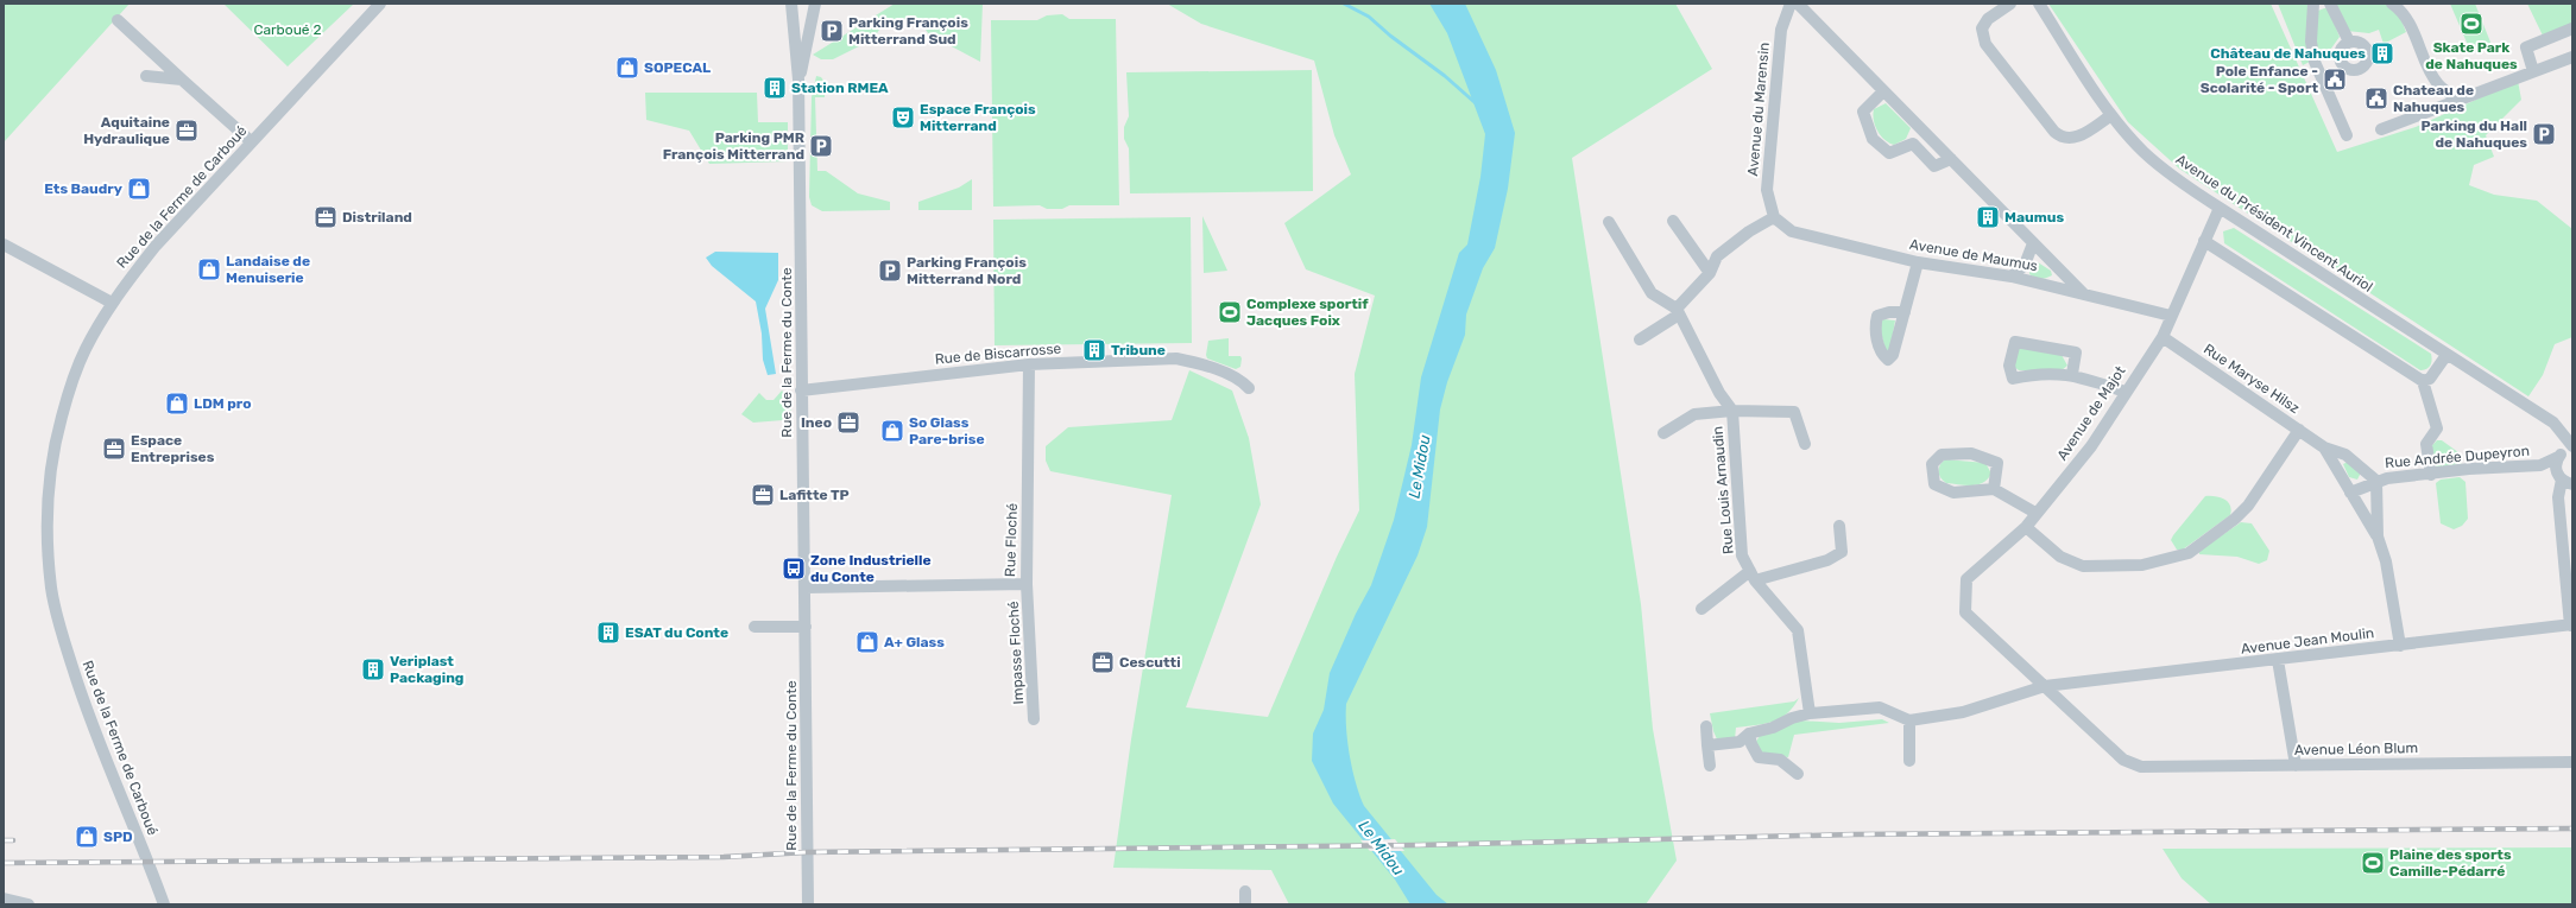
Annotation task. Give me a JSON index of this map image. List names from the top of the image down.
{
  "streets": {
    "street": [
      "Avenue du Marensin",
      "Rue de la Ferme de Carboué",
      "Avenue du Président Vincent Auriol",
      "Avenue de Maumus",
      "Rue de la Ferme du Conte",
      "Rue de Biscarrosse",
      "Rue Maryse Hilsz",
      "Avenue de Majot",
      "Rue Andrée Dupeyron",
      "Rue Louis Arnaudin",
      "Rue Floché",
      "Avenue Jean Moulin",
      "Impasse Floché",
      "Avenue Léon Blum"
    ]
  },
  "crossings": [
    ["Avenue du Marensin", "Avenue de Maumus"],
    ["Avenue du Président Vincent Auriol", "Avenue de Majot"],
    ["Avenue du Président Vincent Auriol", "Rue Andrée Dupeyron"],
    ["Avenue de Maumus", "Avenue de Majot"],
    ["Rue de la Ferme du Conte", "Rue de Biscarrosse"],
    ["Rue de la Ferme du Conte", "Rue Floché"],
    ["Rue de Biscarrosse", "Rue Floché"],
    ["Rue Maryse Hilsz", "Avenue de Majot"],
    ["Rue Maryse Hilsz", "Rue Andrée Dupeyron"],
    ["Rue Maryse Hilsz", "Avenue Jean Moulin"],
    ["Avenue de Majot", "Avenue Jean Moulin"],
    ["Avenue de Majot", "Avenue Léon Blum"],
    ["Rue Floché", "Impasse Floché"],
    ["Avenue Jean Moulin", "Avenue Léon Blum"]
  ],
  "water": ["Le Midou"],
  "parks": ["Carboué 2"],
  "places": {
    "sports": ["Skate Park de Nahuques", "Complexe sportif Jacques Foix", "Plaine des sports Camille-Pédarré"],
    "parking": [
      "Parking François Mitterrand Sud",
      "Parking du Hall de Nahuques",
      "Parking PMR François Mitterrand",
      "Parking François Mitterrand Nord"
    ],
    "building": [
      "Château de Nahuques",
      "Station RMEA",
      "Maumus",
      "Tribune",
      "ESAT du Conte",
      "Veriplast Packaging"
    ],
    "shop": [
      "SOPECAL",
      "Ets Baudry",
      "Landaise de Menuiserie",
      "LDM pro",
      "So Glass Pare-brise",
      "A+ Glass",
      "SPD"
    ],
    "public building": ["Pole Enfance - Scolarité - Sport", "Chateau de Nahuques"],
    "theatre": ["Espace François Mitterrand"],
    "office": [
      "Aquitaine Hydraulique",
      "Distriland",
      "Ineo",
      "Espace Entreprises",
      "Lafitte TP",
      "Cescutti"
    ],
    "bus stop": ["Zone Industrielle du Conte"]
  }
}
